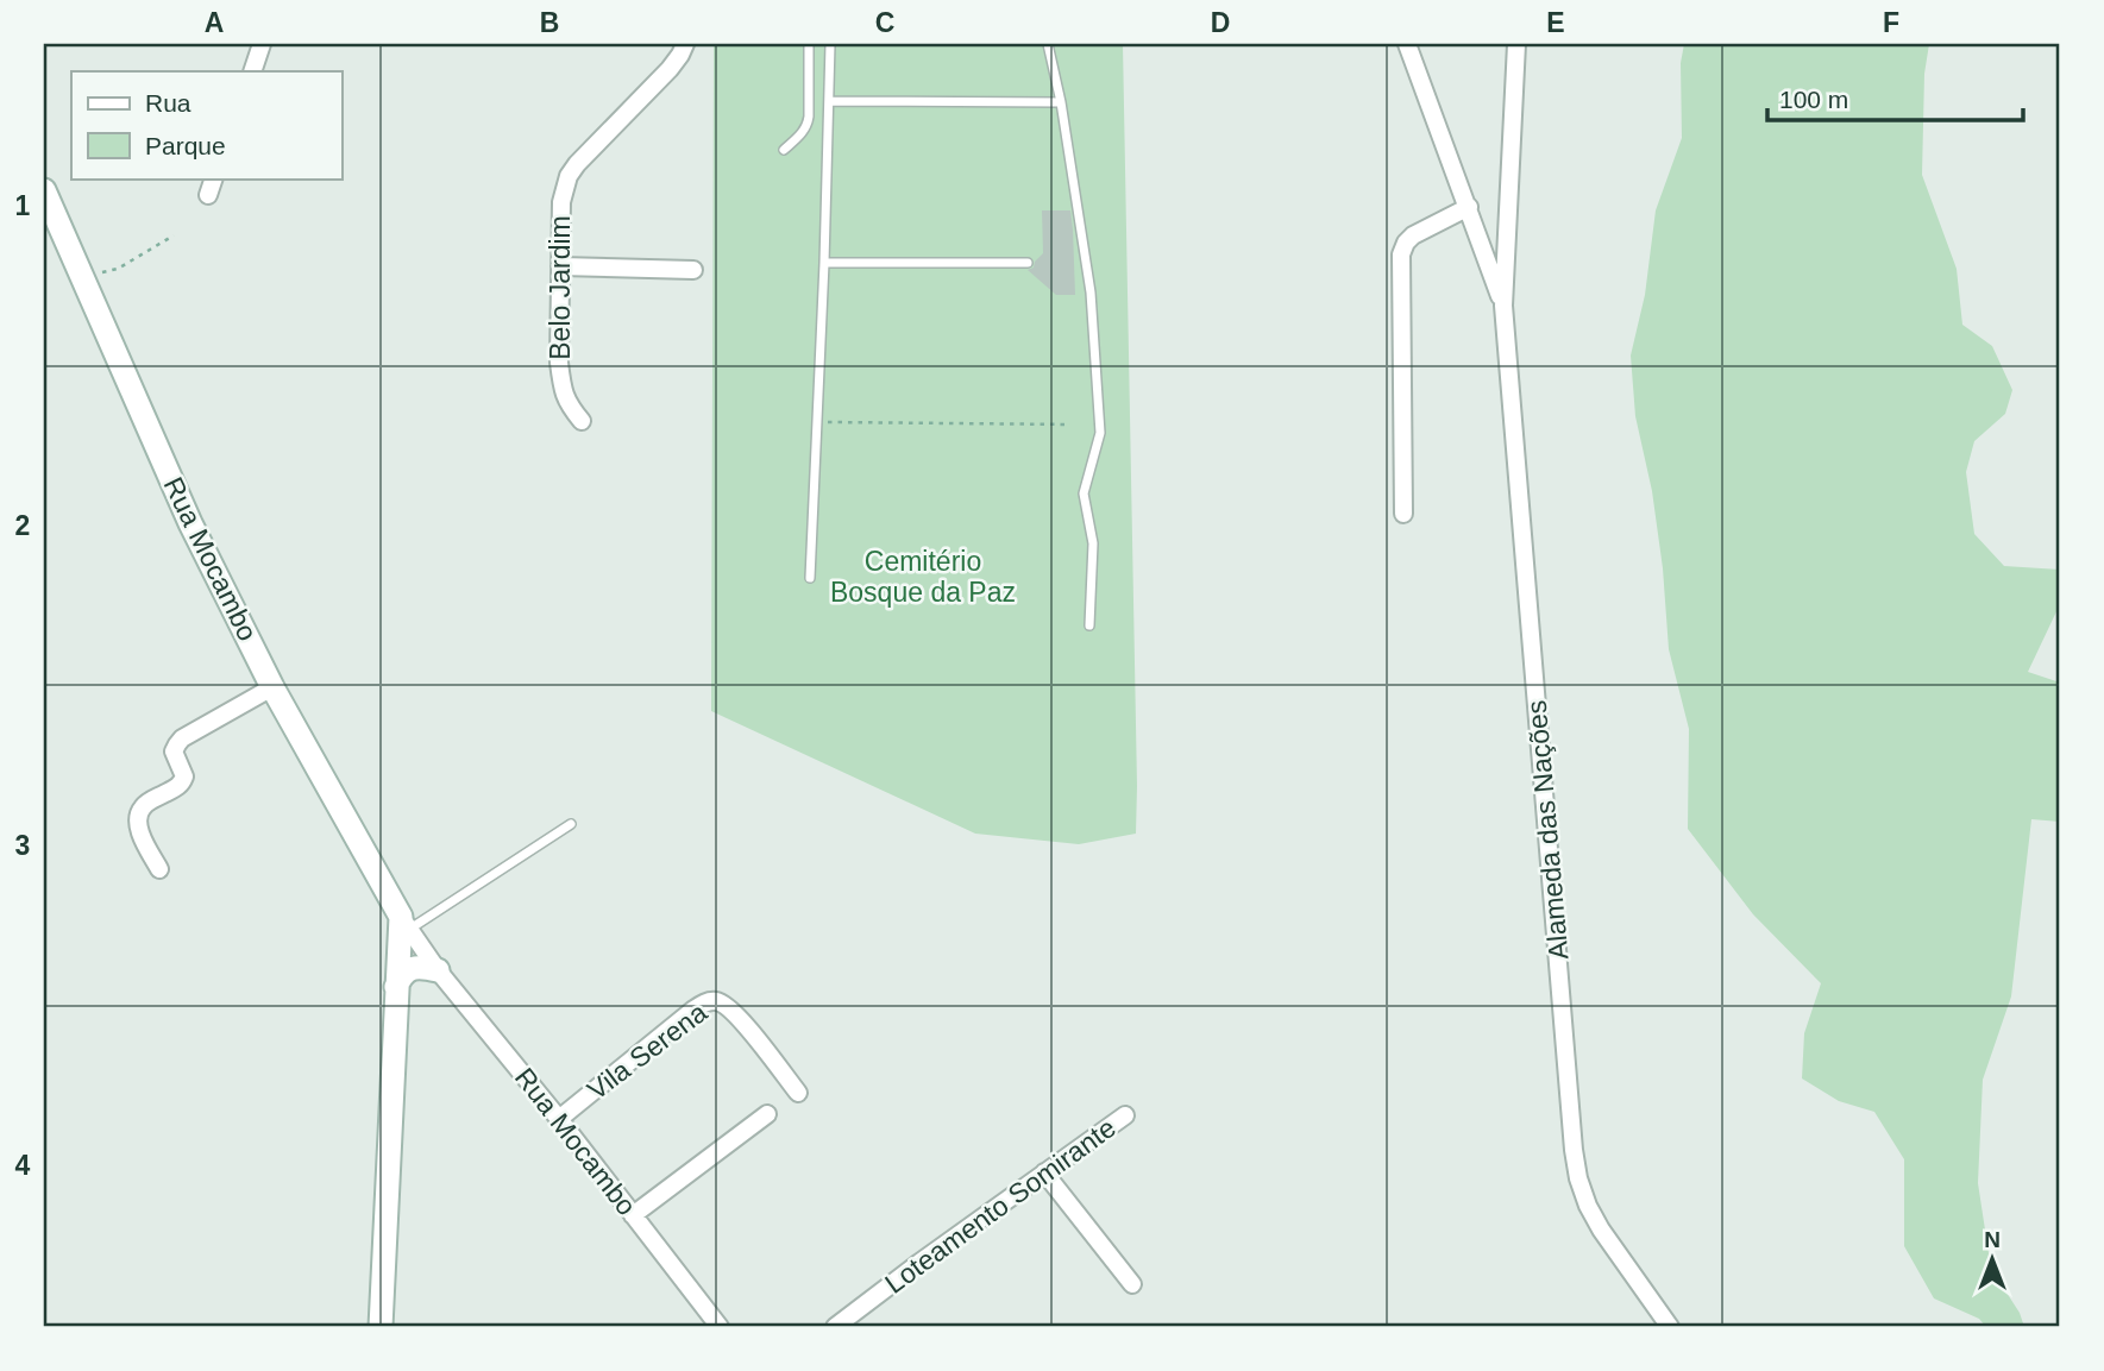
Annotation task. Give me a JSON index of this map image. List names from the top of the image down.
{
  "streets": {
    "main road": ["Rua Mocambo"],
    "street": [
      "Belo Jardim",
      "Alameda das Nações",
      "Vila Serena",
      "Loteamento Somirante"
    ]
  },
  "crossings": [
    ["Rua Mocambo", "Vila Serena"]
  ],
  "parks": ["Cemitério Bosque da Paz"],
  "legend": ["Rua", "Parque"],
  "scale_bar": "100 m",
  "north": "top",
  "grid": {
    "columns": [
      "A",
      "B",
      "C",
      "D",
      "E",
      "F"
    ],
    "rows": [
      "1",
      "2",
      "3",
      "4"
    ]
  }
}
